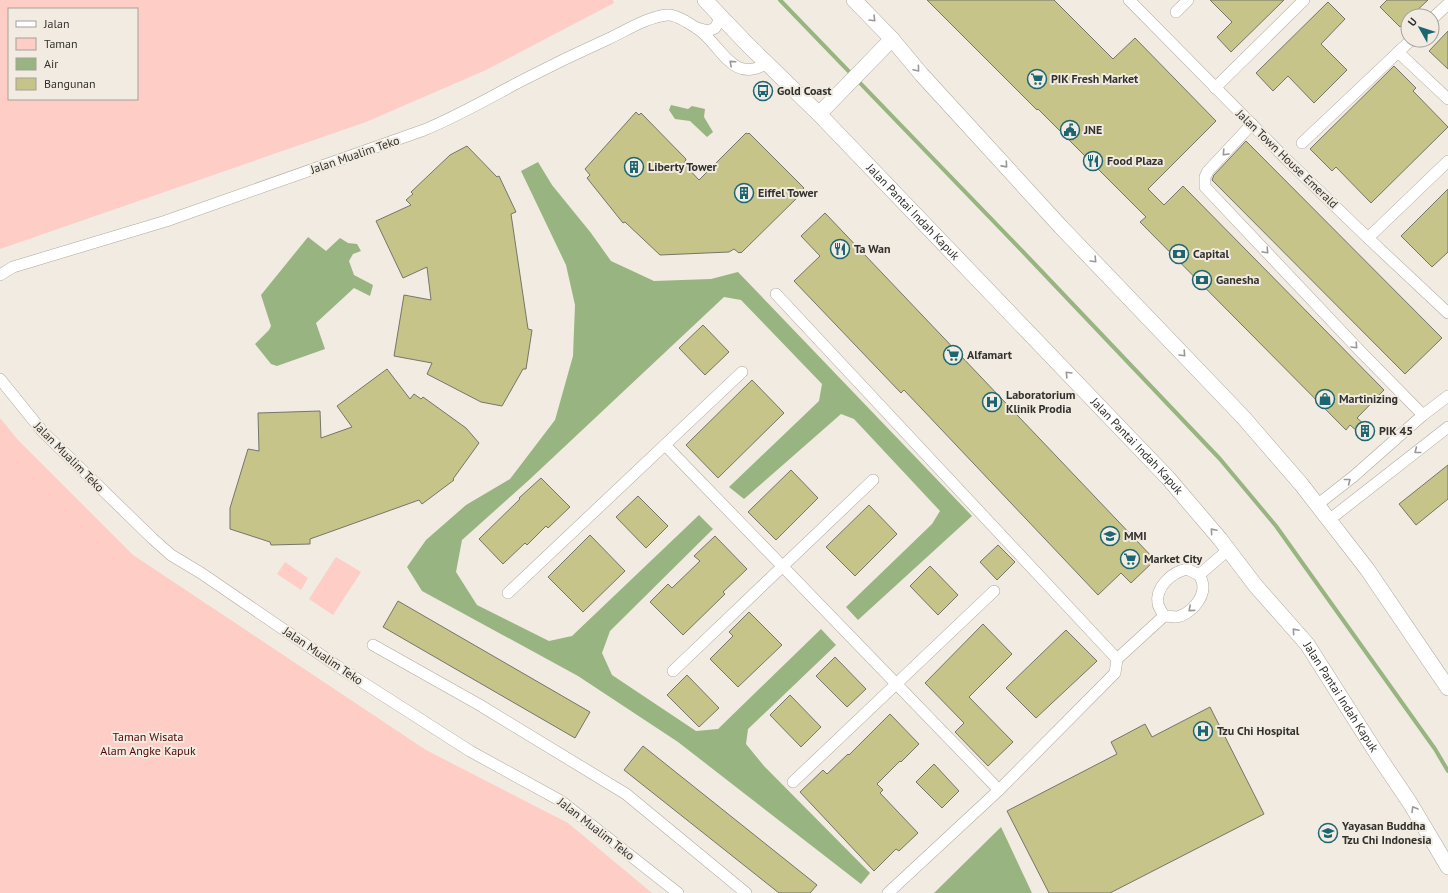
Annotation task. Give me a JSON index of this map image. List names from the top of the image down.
{
  "streets": {
    "main road": ["Jalan Pantai Indah Kapuk"],
    "street": ["Jalan Mualim Teko", "Jalan Town House Emerald"]
  },
  "crossings": [
    ["Jalan Mualim Teko", "Jalan Pantai Indah Kapuk"]
  ],
  "parks": ["Taman Wisata Alam Angke Kapuk"],
  "places": {
    "supermarket": ["PIK Fresh Market", "Alfamart", "Market City"],
    "bus stop": ["Gold Coast"],
    "public building": ["JNE"],
    "restaurant": ["Food Plaza", "Ta Wan"],
    "building": ["Liberty Tower", "Eiffel Tower", "PIK 45"],
    "bank": ["Capital", "Ganesha"],
    "shop": ["Martinizing"],
    "hospital": ["Laboratorium Klinik Prodia", "Tzu Chi Hospital"],
    "school or university": ["MMI", "Yayasan Buddha Tzu Chi Indonesia"]
  },
  "legend": [
    "Jalan",
    "Taman",
    "Air",
    "Bangunan"
  ],
  "north": "top left"
}
